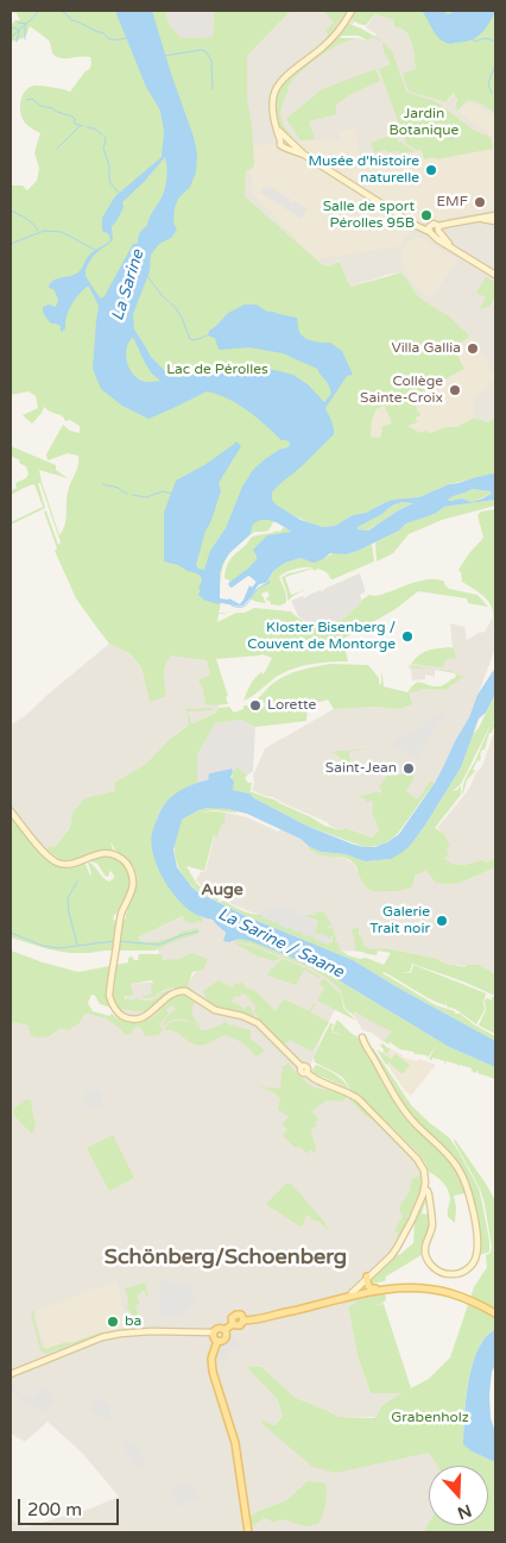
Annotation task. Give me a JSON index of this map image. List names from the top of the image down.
{
  "districts": ["Auge", "Schönberg/Schoenberg"],
  "water": ["La Sarine", "La Sarine / Saane"],
  "parks": ["Jardin Botanique", "Lac de Pérolles", "Grabenholz"],
  "places": [
    "Musée d'histoire naturelle",
    "EMF",
    "Salle de sport Pérolles 95B",
    "Villa Gallia",
    "Collège Sainte-Croix",
    "Kloster Bisenberg / Couvent de Montorge",
    "Lorette",
    "Saint-Jean",
    "Galerie Trait noir",
    "ba"
  ],
  "scale_bar": "200 m",
  "north": "bottom"
}
